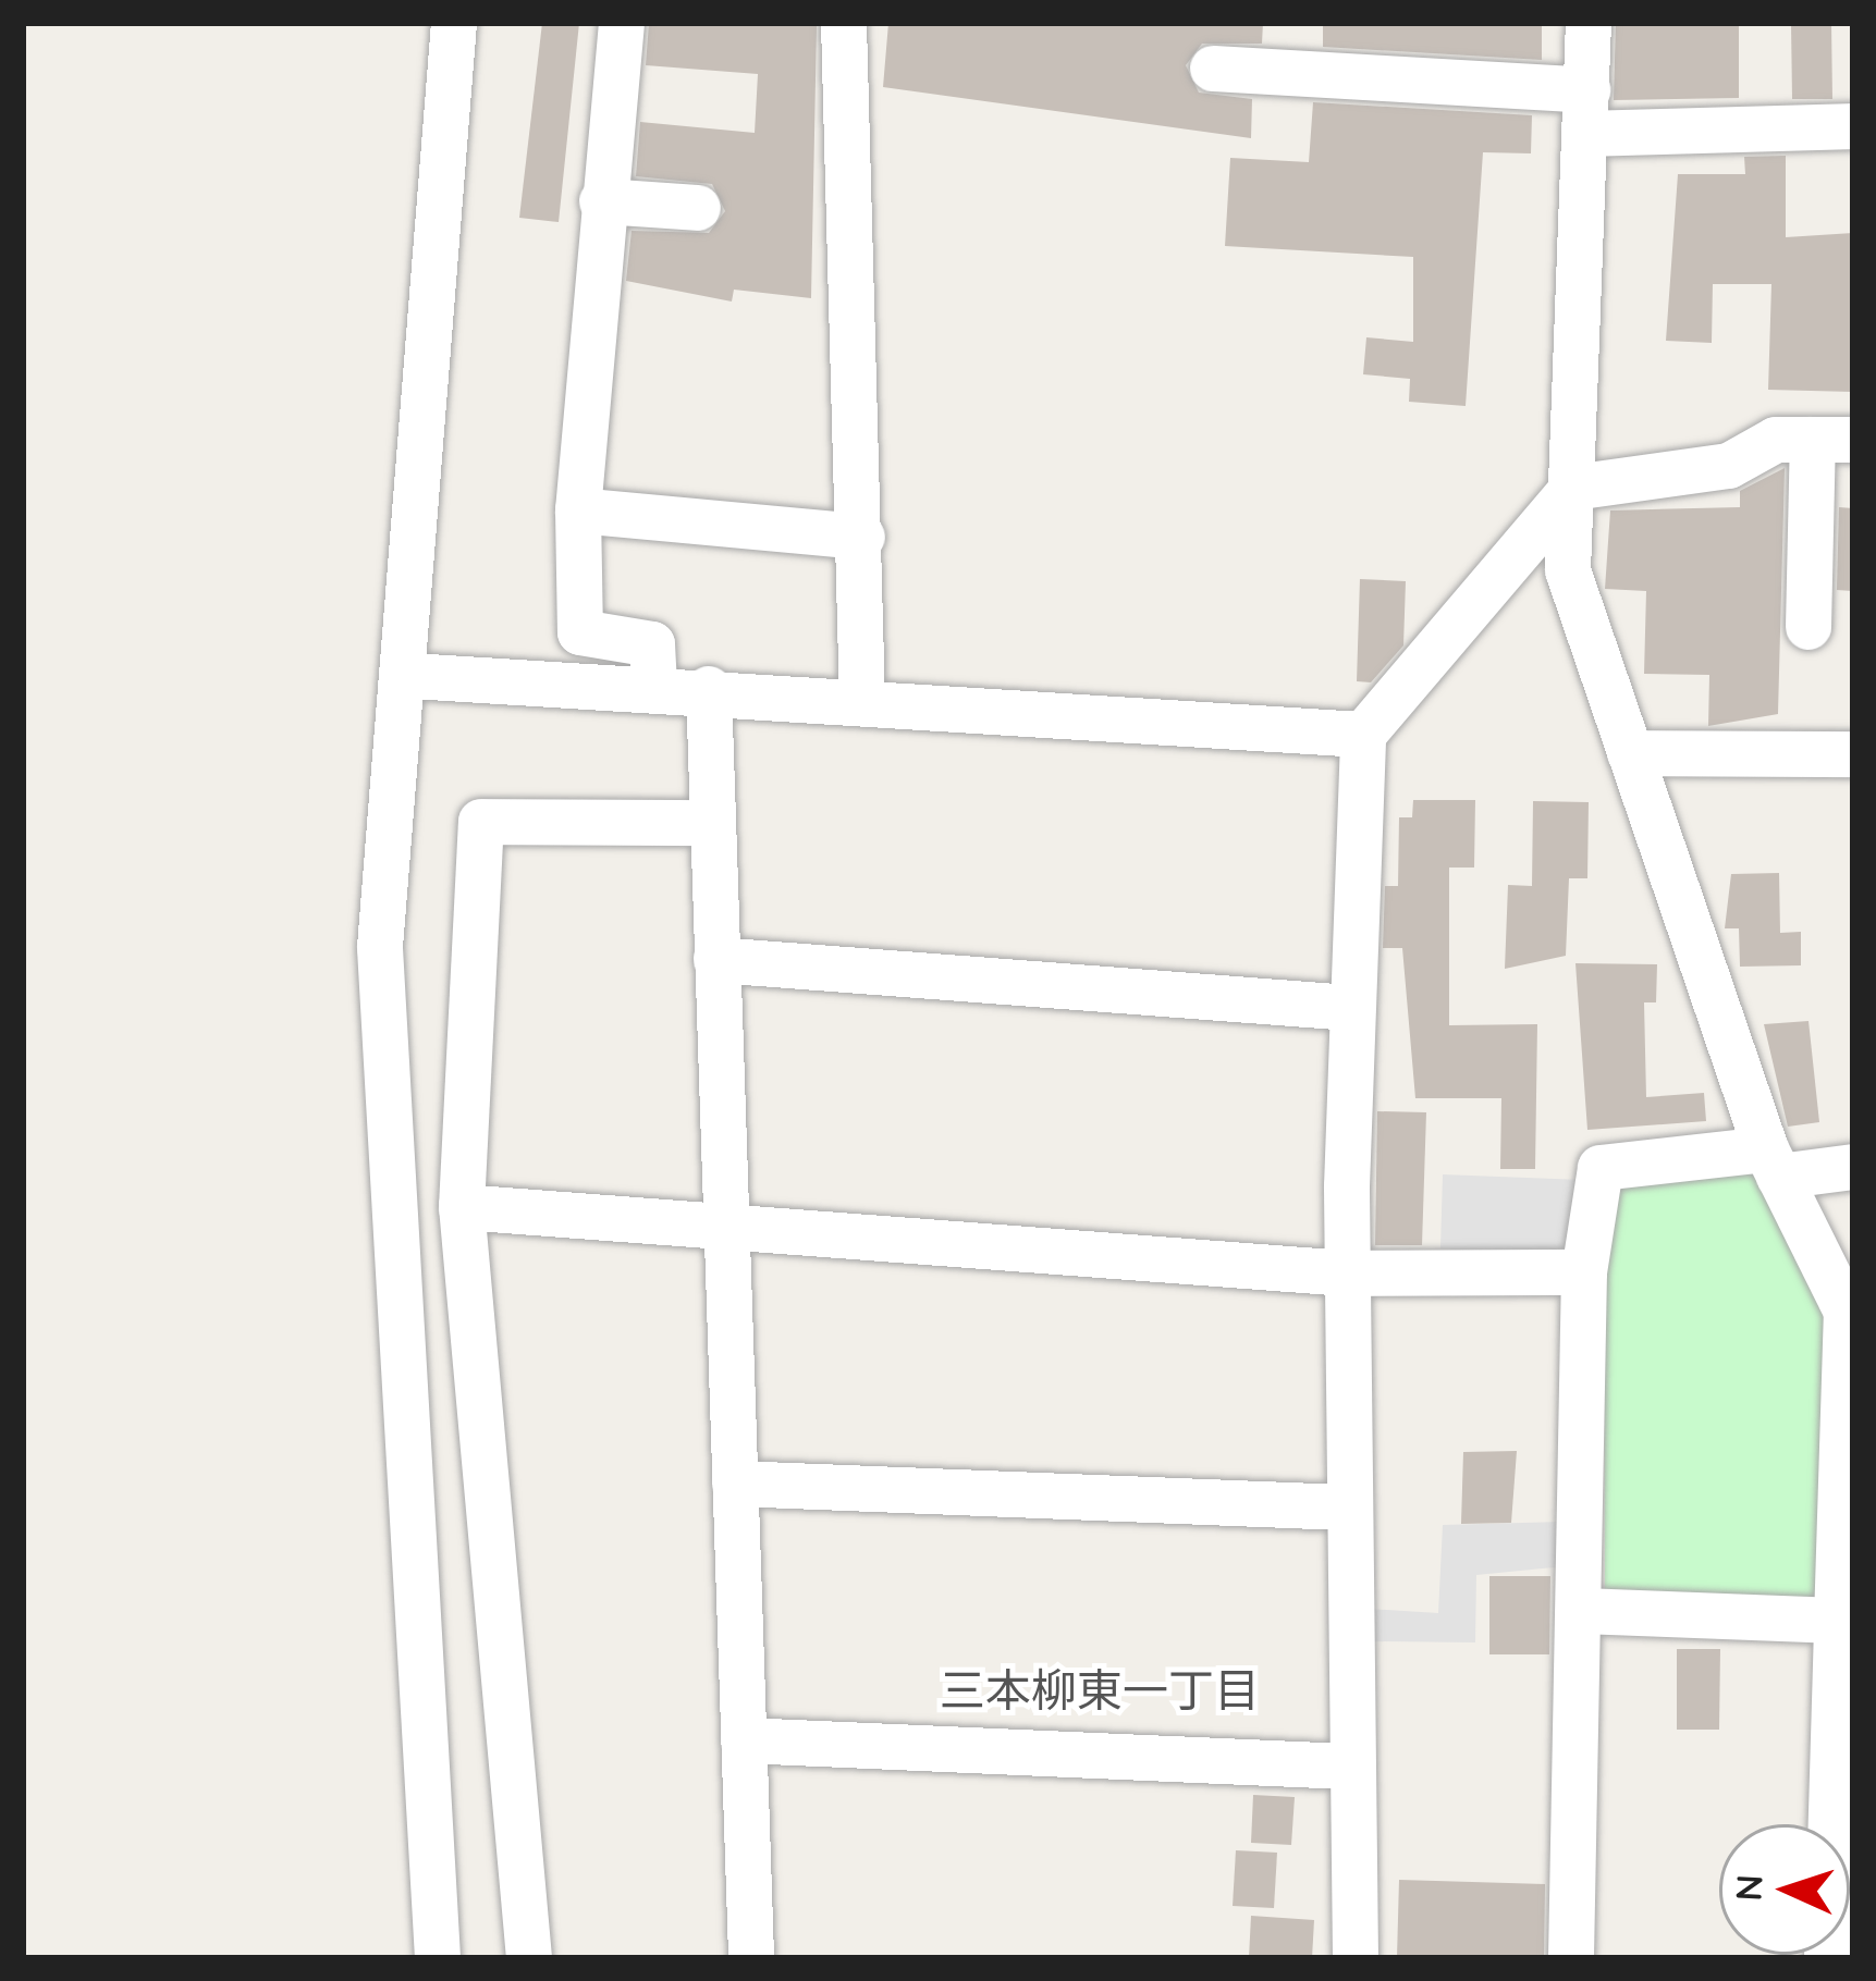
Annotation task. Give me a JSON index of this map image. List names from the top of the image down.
{
  "districts": ["三本柳東一丁目"],
  "north": "left"
}
